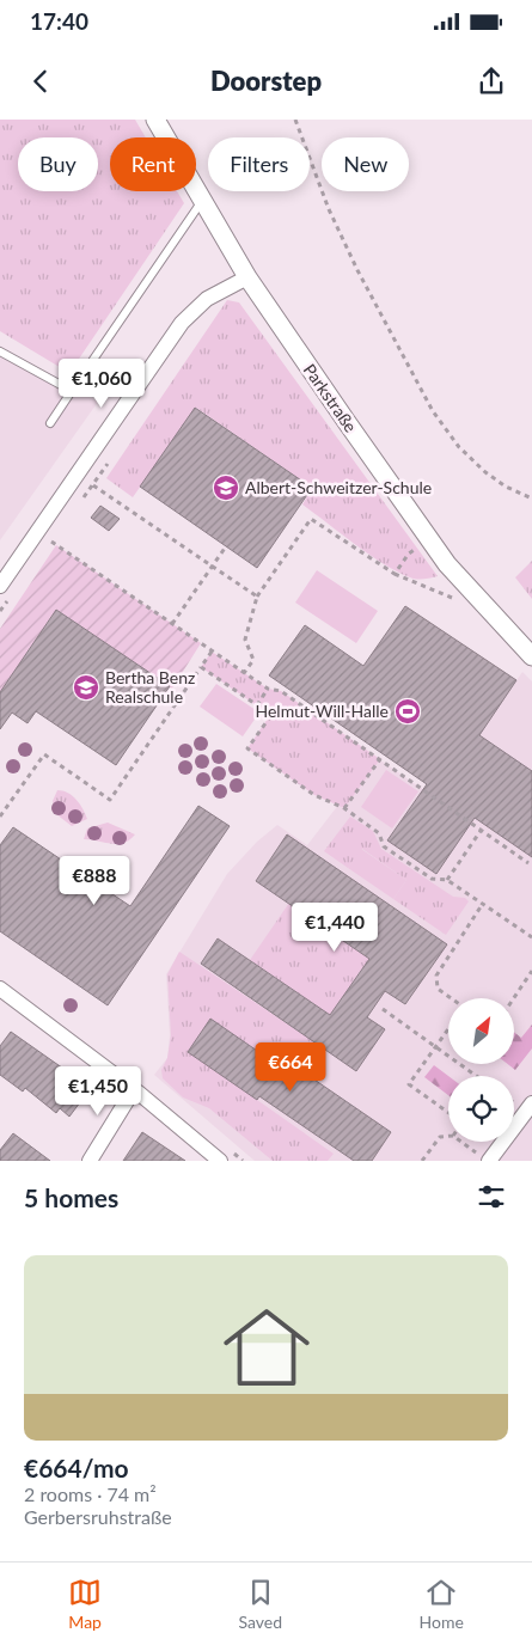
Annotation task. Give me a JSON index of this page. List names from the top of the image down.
{
  "streets": {
    "street": ["Parkstraße"]
  },
  "places": {
    "school or university": ["Albert-Schweitzer-Schule", "Bertha Benz Realschule"],
    "sports": ["Helmut-Will-Halle"]
  },
  "north": "top right",
  "page": {
    "status": "17:40",
    "header": "Doorstep",
    "chip": [
      "Buy",
      "Rent",
      "Filters",
      "New"
    ],
    "price": [
      "€1,060",
      "€888",
      "€1,440",
      "€664",
      "€1,450"
    ],
    "heading": "5 homes",
    "list": [
      {
        "name": "€664/mo",
        "note": "2 rooms · 74 m² · Gerbersruhstraße"
      }
    ],
    "tabs": ["Map", "Saved", "Home"]
  }
}
